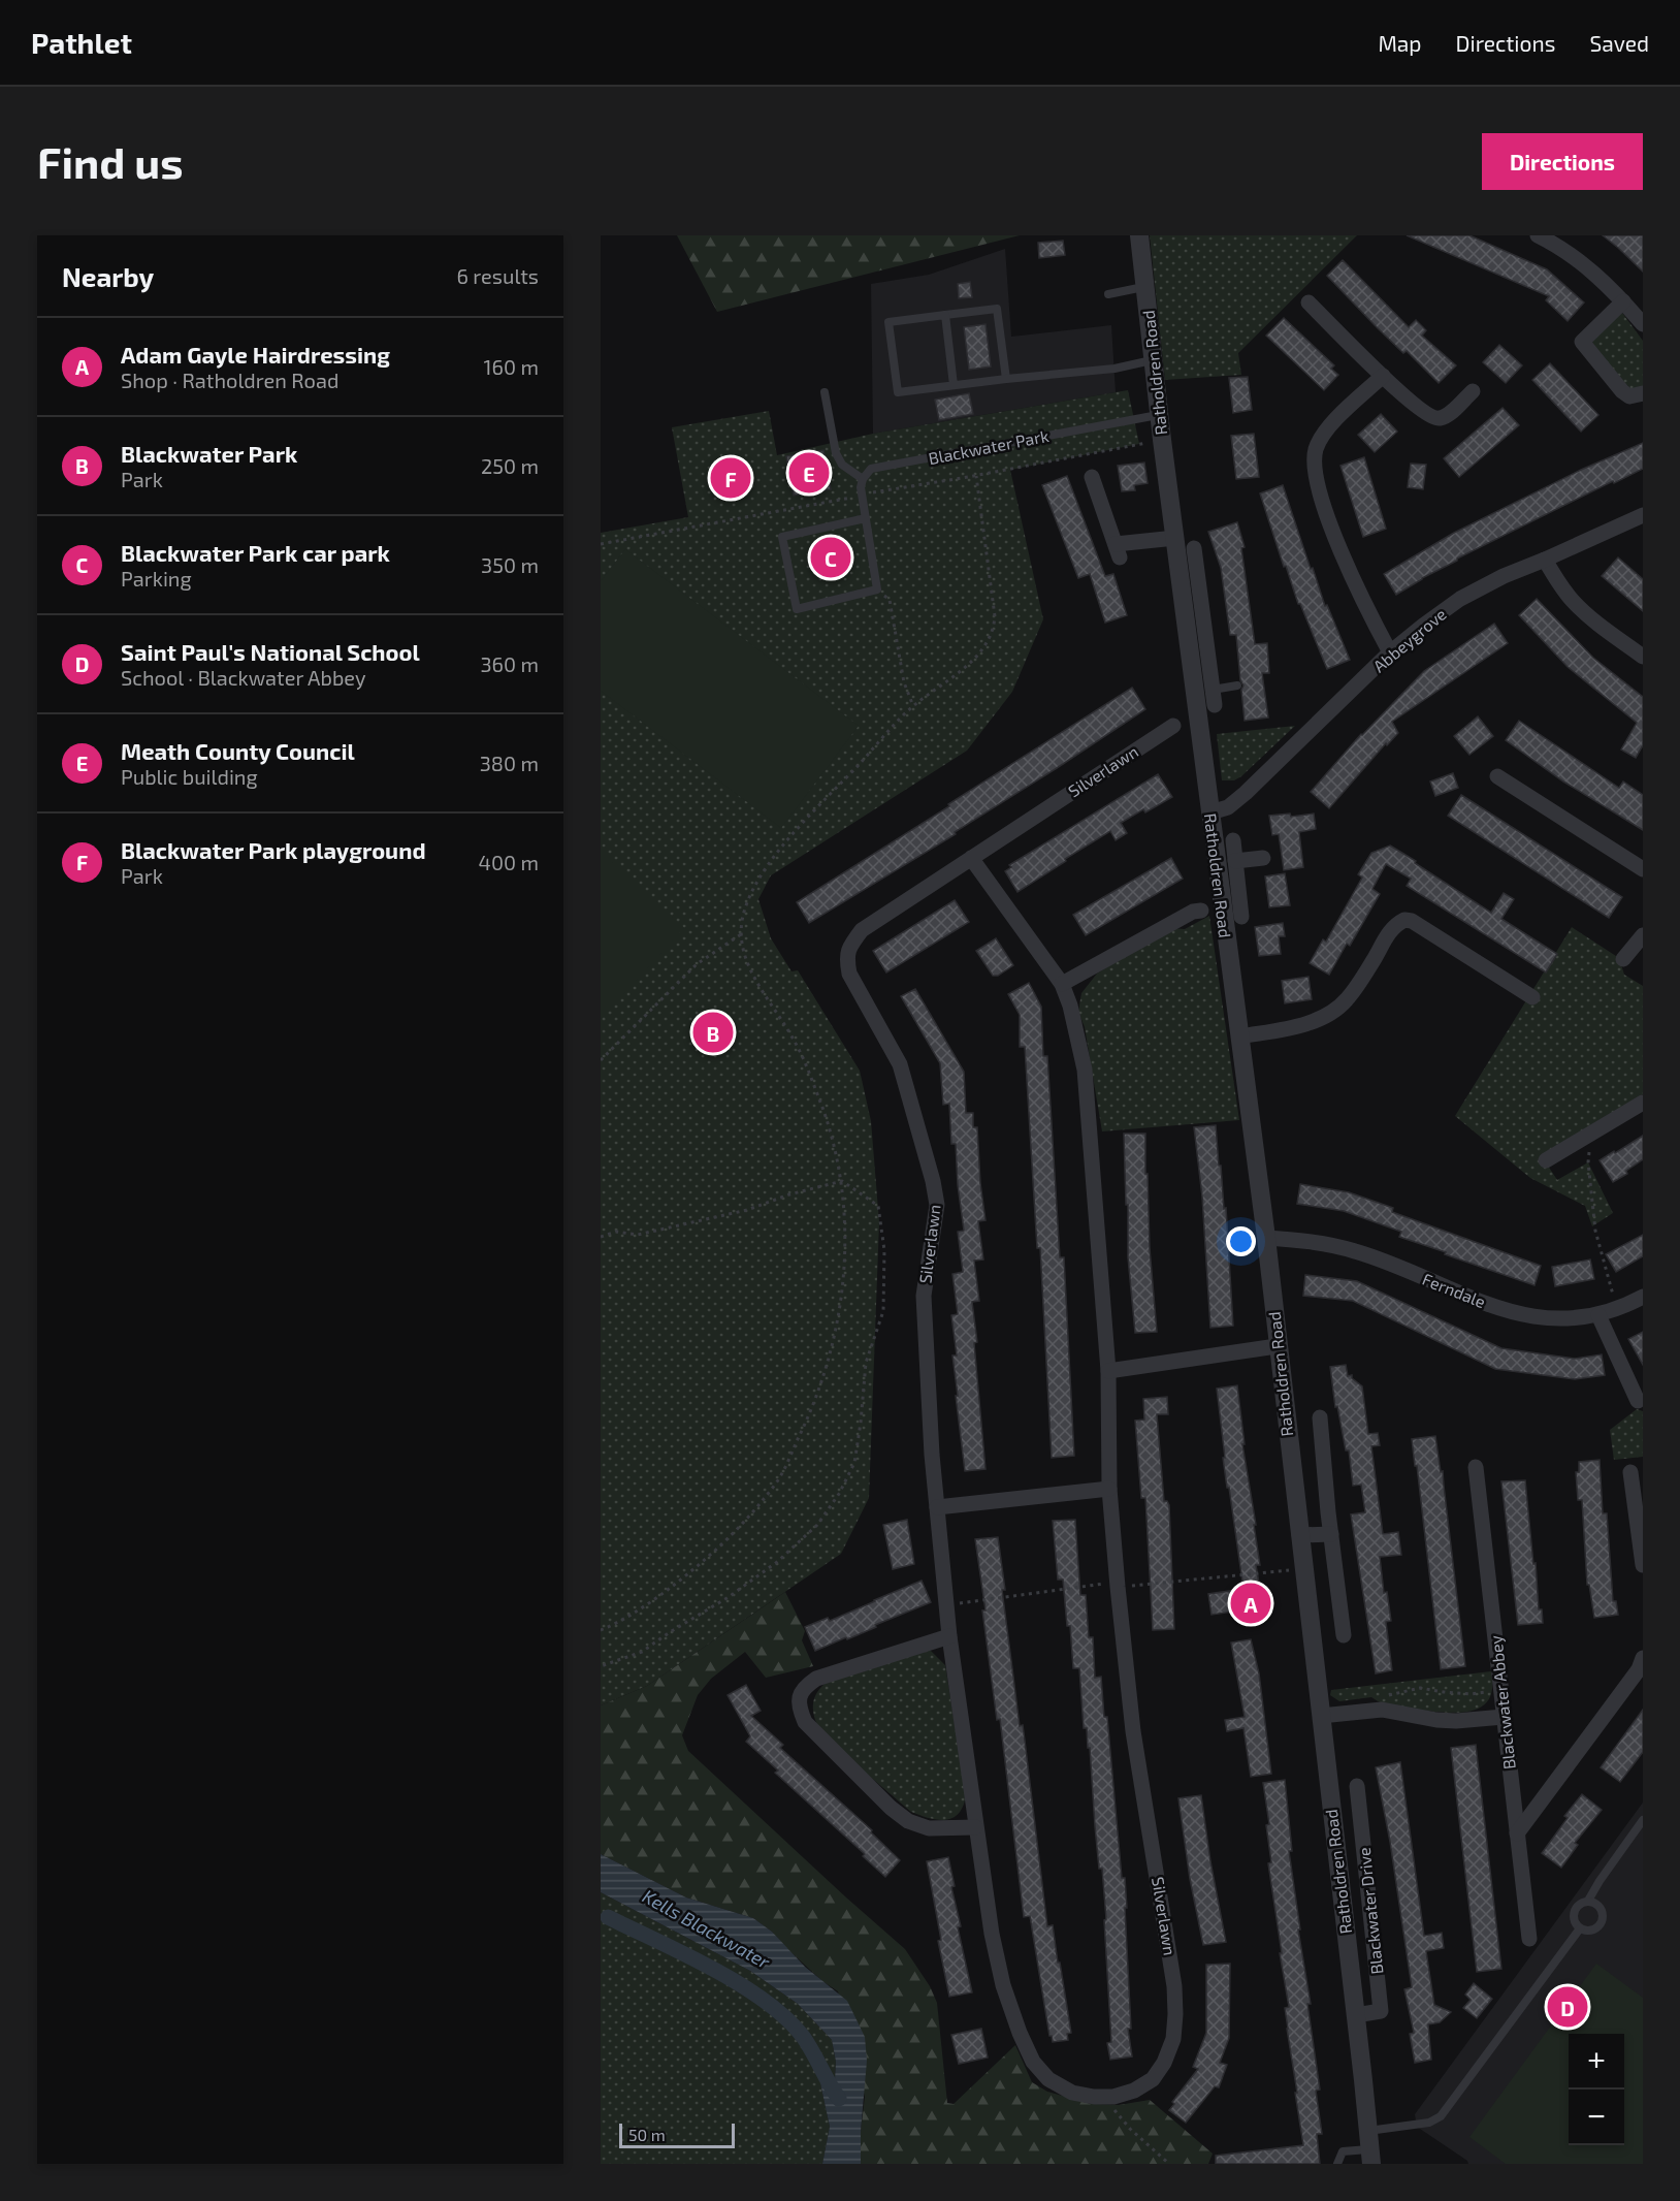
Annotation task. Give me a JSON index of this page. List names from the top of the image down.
{
  "streets": {
    "street": [
      "Ratholdren Road",
      "Abbeygrove",
      "Silverlawn",
      "Ferndale",
      "Blackwater Abbey",
      "Blackwater Drive"
    ],
    "lane": ["Blackwater Park"]
  },
  "crossings": [
    ["Ratholdren Road", "Blackwater Park"],
    ["Ratholdren Road", "Abbeygrove"],
    ["Ratholdren Road", "Ferndale"],
    ["Ratholdren Road", "Blackwater Drive"]
  ],
  "water": ["Kells Blackwater"],
  "scale_bar": "50 m",
  "page": {
    "header": "Pathlet",
    "nav": ["Map", "Directions", "Saved"],
    "buttons": "Directions",
    "title": "Find us",
    "heading": ["Nearby", "6 results"],
    "list": [
      {
        "mark": "A",
        "name": "Adam Gayle Hairdressing",
        "note": "Shop · Ratholdren Road",
        "value": "160 m"
      },
      {
        "mark": "B",
        "name": "Blackwater Park",
        "note": "Park",
        "value": "250 m"
      },
      {
        "mark": "C",
        "name": "Blackwater Park car park",
        "note": "Parking",
        "value": "350 m"
      },
      {
        "mark": "D",
        "name": "Saint Paul's National School",
        "note": "School · Blackwater Abbey",
        "value": "360 m"
      },
      {
        "mark": "E",
        "name": "Meath County Council",
        "note": "Public building",
        "value": "380 m"
      },
      {
        "mark": "F",
        "name": "Blackwater Park playground",
        "note": "Park",
        "value": "400 m"
      }
    ],
    "pins": [
      "E",
      "F",
      "C",
      "B",
      "A",
      "D"
    ],
    "map_buttons": ["+", "−"],
    "scale": "50 m"
  }
}
